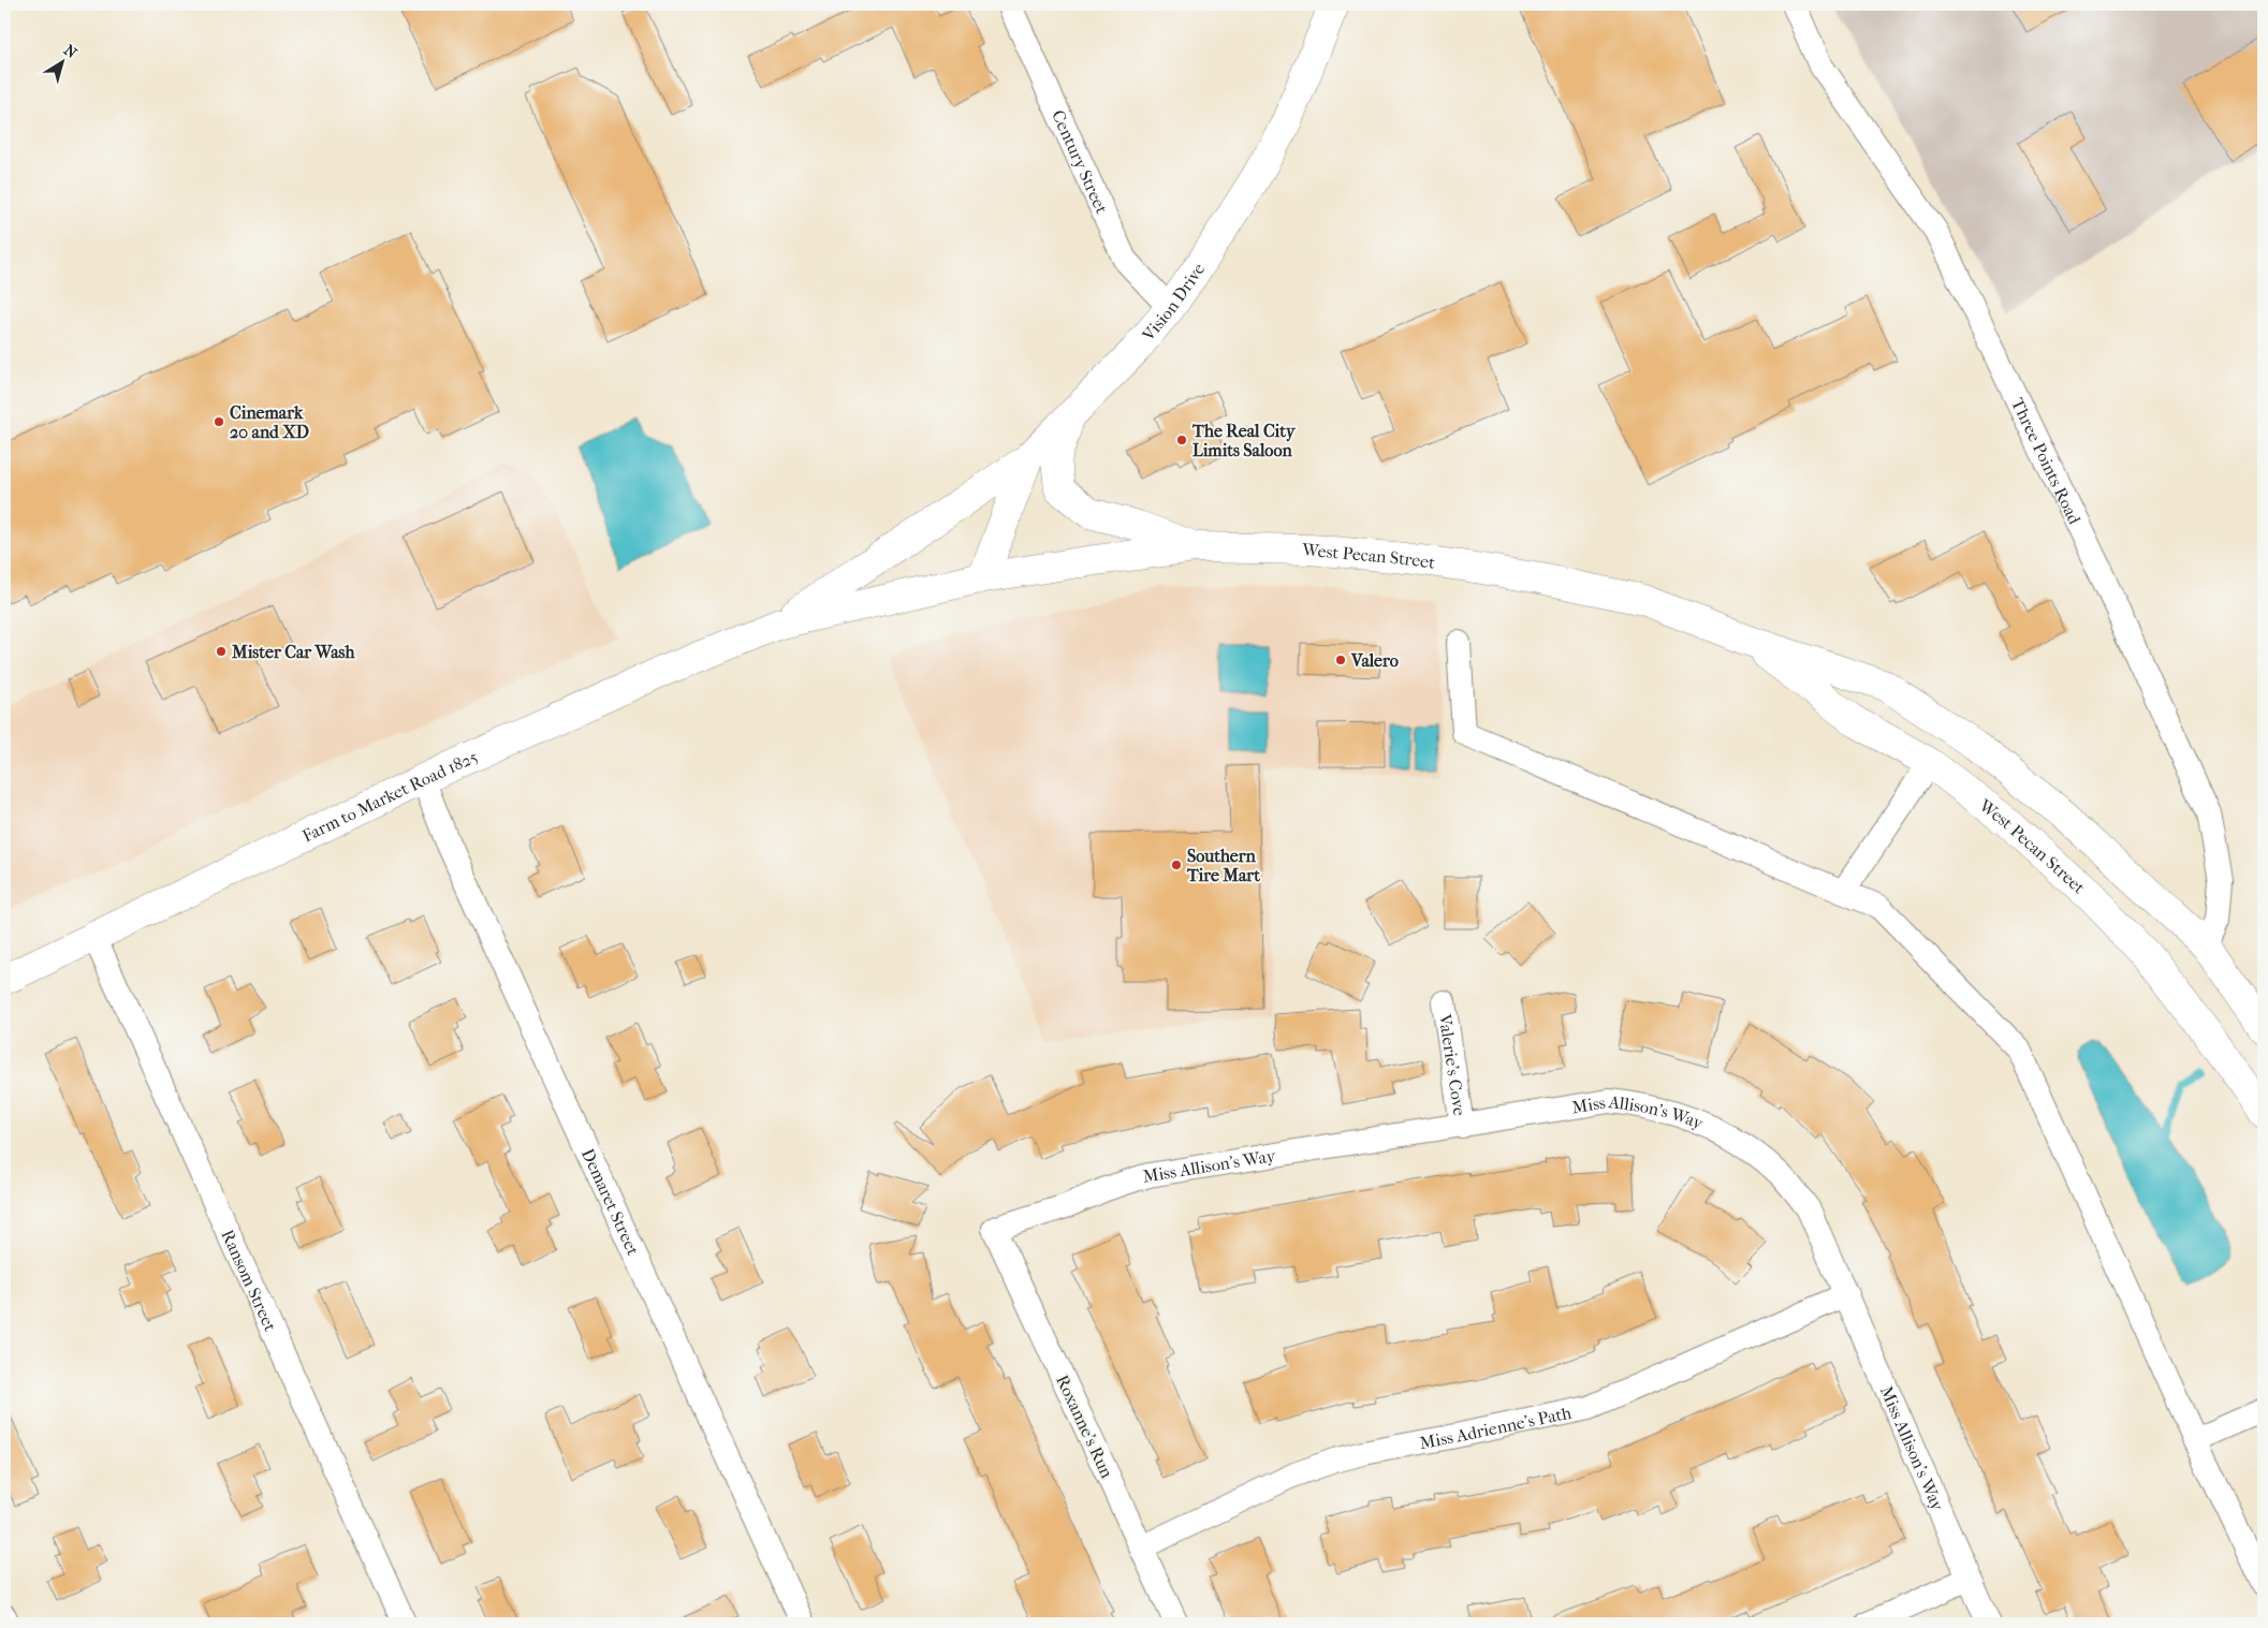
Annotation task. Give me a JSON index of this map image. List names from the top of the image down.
{
  "streets": {
    "main road": ["Vision Drive", "West Pecan Street", "Farm to Market Road 1825"],
    "street": [
      "Century Street",
      "Three Points Road",
      "Valerie's Cove",
      "Miss Allison's Way",
      "Demaret Street",
      "Ransom Street",
      "Roxanne's Run",
      "Miss Adrienne's Path"
    ]
  },
  "crossings": [
    ["Century Street", "Vision Drive"],
    ["Vision Drive", "West Pecan Street"],
    ["Three Points Road", "West Pecan Street"],
    ["West Pecan Street", "Farm to Market Road 1825"],
    ["Farm to Market Road 1825", "Demaret Street"],
    ["Farm to Market Road 1825", "Ransom Street"],
    ["Valerie's Cove", "Miss Allison's Way"],
    ["Miss Allison's Way", "Roxanne's Run"],
    ["Miss Allison's Way", "Miss Adrienne's Path"],
    ["Roxanne's Run", "Miss Adrienne's Path"]
  ],
  "places": [
    "Cinemark 20 and XD",
    "The Real City Limits Saloon",
    "Mister Car Wash",
    "Valero",
    "Southern Tire Mart"
  ],
  "north": "top right"
}
